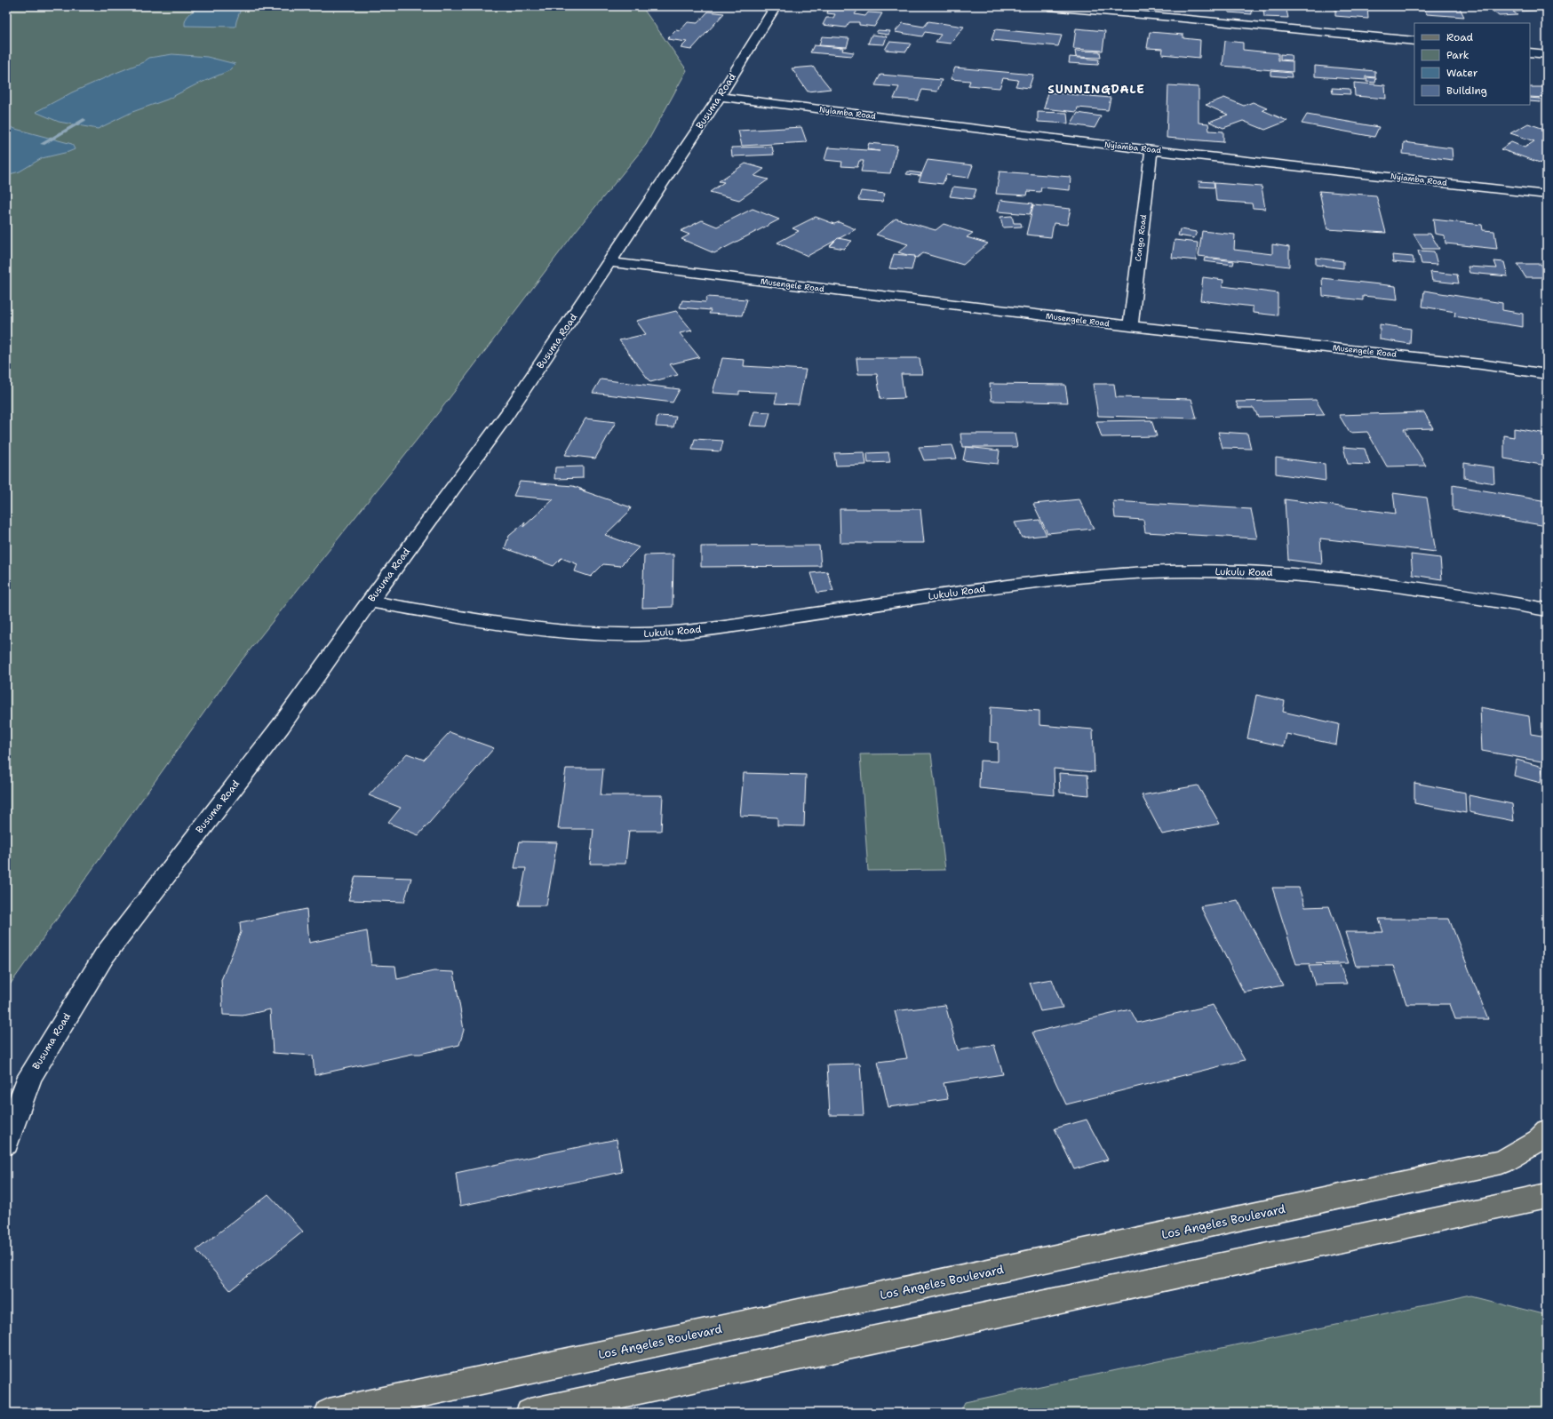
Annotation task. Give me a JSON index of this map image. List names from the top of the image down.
{
  "streets": {
    "main road": ["Los Angeles Boulevard"],
    "street": [
      "Busuma Road",
      "Nyiamba Road",
      "Congo Road",
      "Musengele Road",
      "Lukulu Road"
    ]
  },
  "crossings": [
    ["Busuma Road", "Nyiamba Road"],
    ["Busuma Road", "Musengele Road"],
    ["Busuma Road", "Lukulu Road"],
    ["Nyiamba Road", "Congo Road"],
    ["Congo Road", "Musengele Road"]
  ],
  "districts": ["SUNNINGDALE"],
  "legend": [
    "Road",
    "Park",
    "Water",
    "Building"
  ]
}
